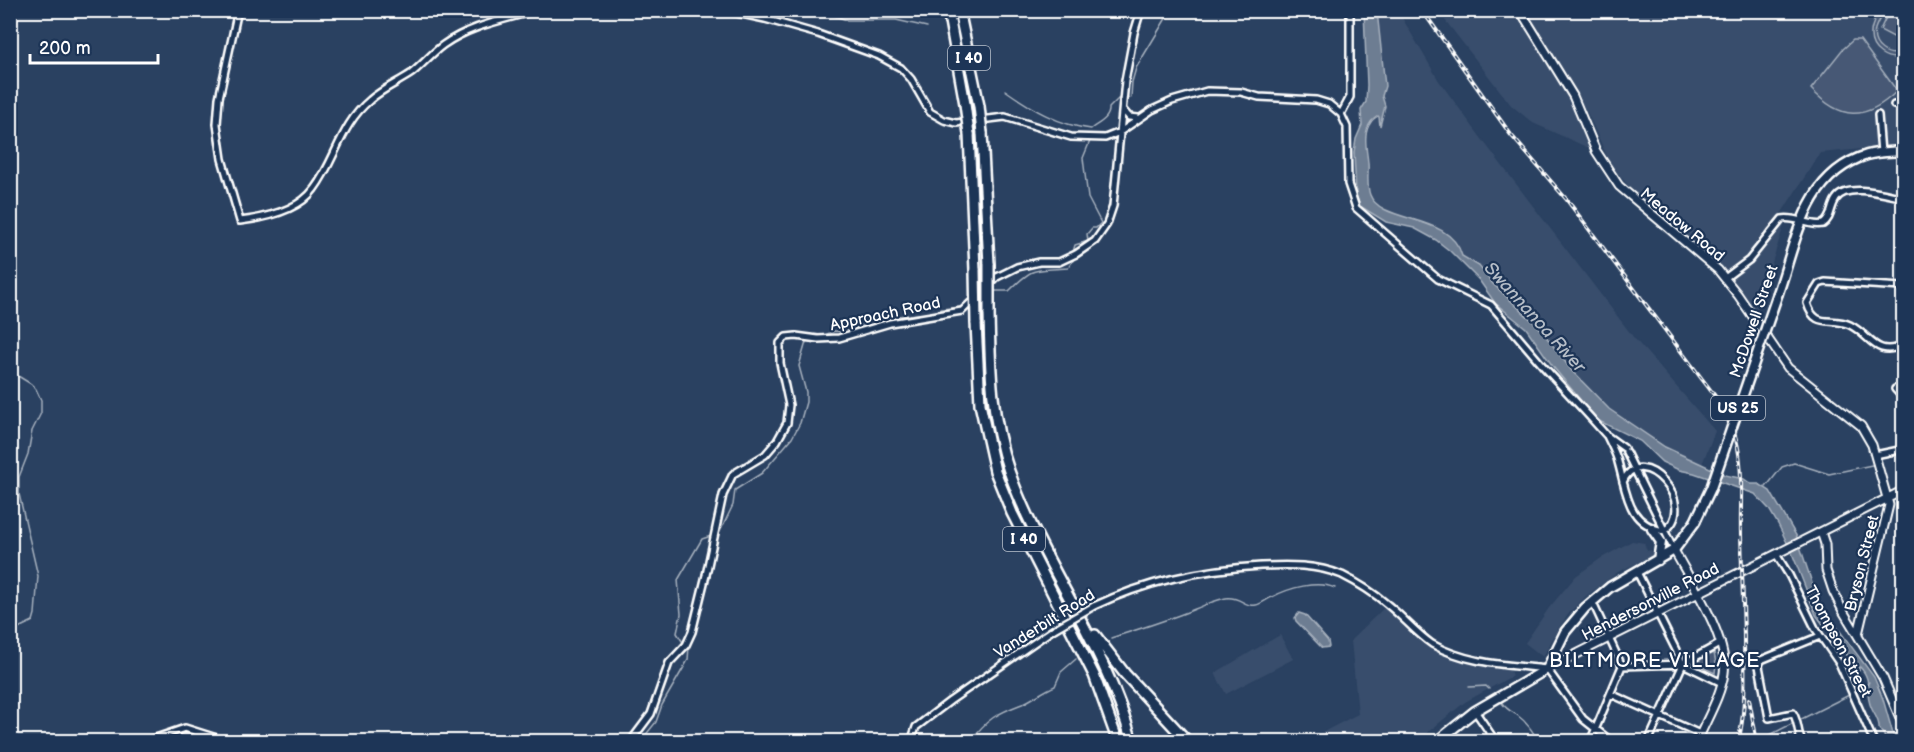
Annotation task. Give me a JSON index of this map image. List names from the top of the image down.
{
  "streets": {
    "highway": ["I 40"],
    "main road": [
      "Meadow Road",
      "McDowell Street",
      "US 25",
      "Bryson Street",
      "Hendersonville Road"
    ],
    "street": ["Approach Road", "Vanderbilt Road", "Thompson Street"]
  },
  "crossings": [
    ["Meadow Road", "Bryson Street"],
    ["Meadow Road", "Hendersonville Road"],
    ["McDowell Street", "US 25"],
    ["US 25", "Hendersonville Road"],
    ["US 25", "Vanderbilt Road"],
    ["Bryson Street", "Hendersonville Road"],
    ["Hendersonville Road", "Vanderbilt Road"],
    ["Hendersonville Road", "Thompson Street"]
  ],
  "districts": ["BILTMORE VILLAGE"],
  "water": ["Swannanoa River"],
  "scale_bar": "200 m"
}
